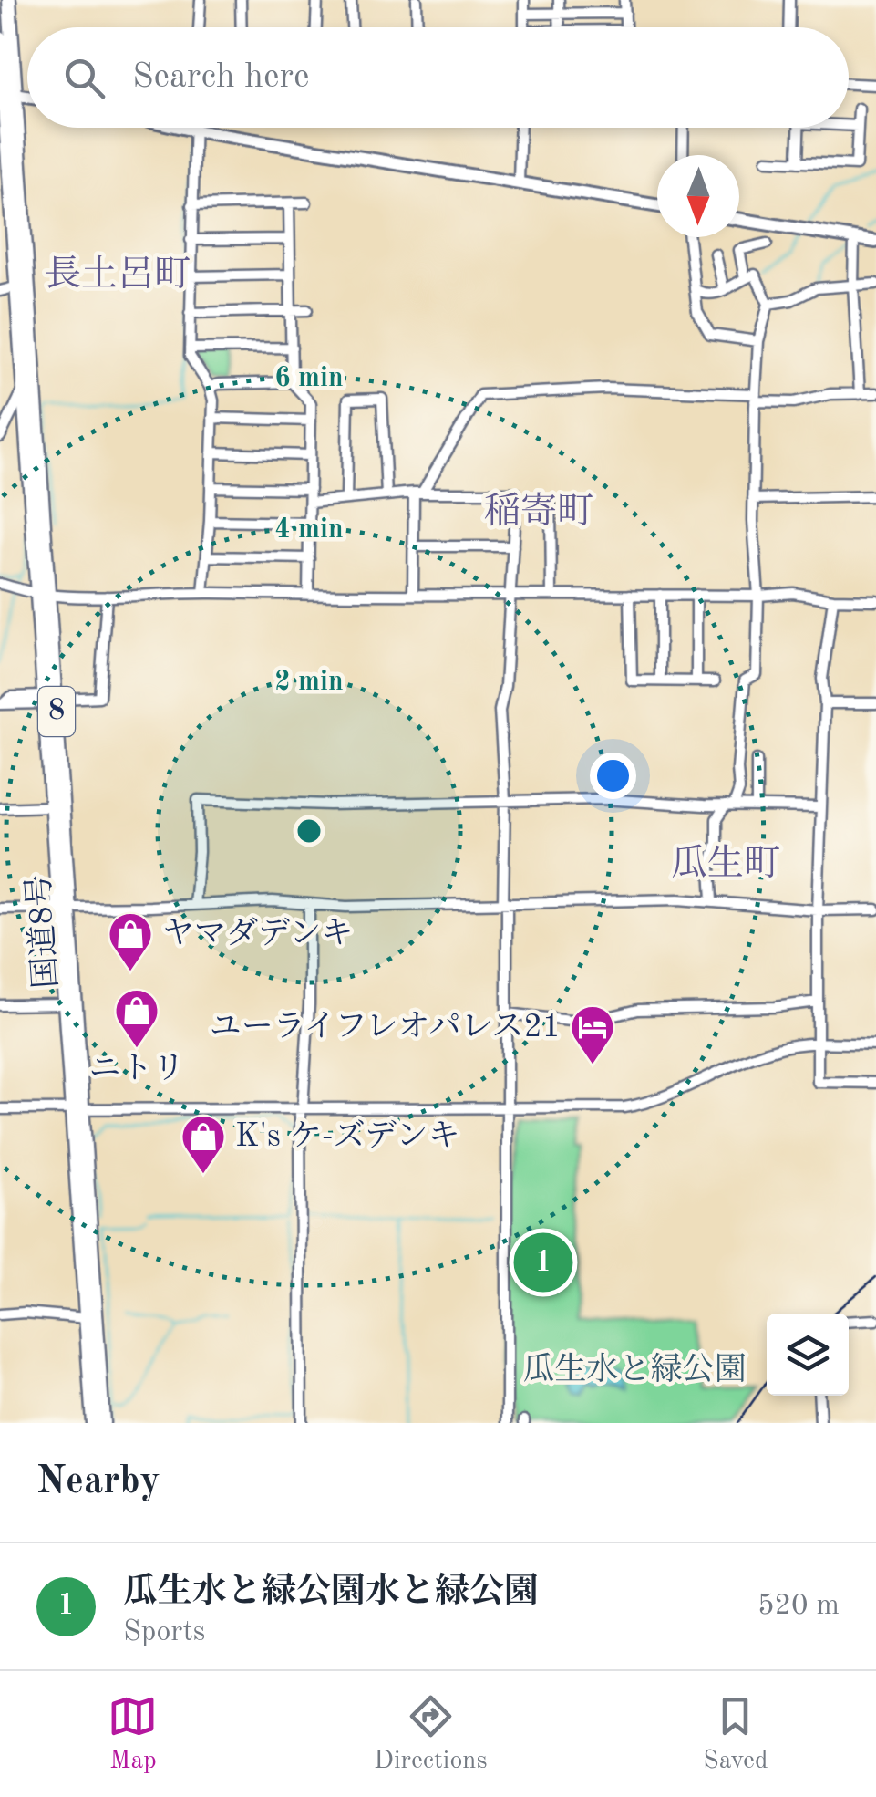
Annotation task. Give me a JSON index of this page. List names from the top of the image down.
{
  "streets": {
    "highway": ["8", "国道8号"]
  },
  "districts": ["長土呂町", "稲寄町", "瓜生町"],
  "parks": ["瓜生水と緑公園"],
  "places": {
    "shop": ["ヤマダデンキ", "ニトリ", "K's ケ-ズデンキ"],
    "hotel": ["ユーライフレオパレス21"]
  },
  "north": "bottom",
  "page": {
    "search": "Search here",
    "pins": "1",
    "heading": "Nearby",
    "list": [
      {
        "mark": "1",
        "name": "瓜生水と緑公園水と緑公園",
        "note": "Sports",
        "value": "520 m"
      }
    ],
    "nav": ["Map", "Directions", "Saved"]
  },
  "rings": ["6 min", "4 min", "2 min"]
}
